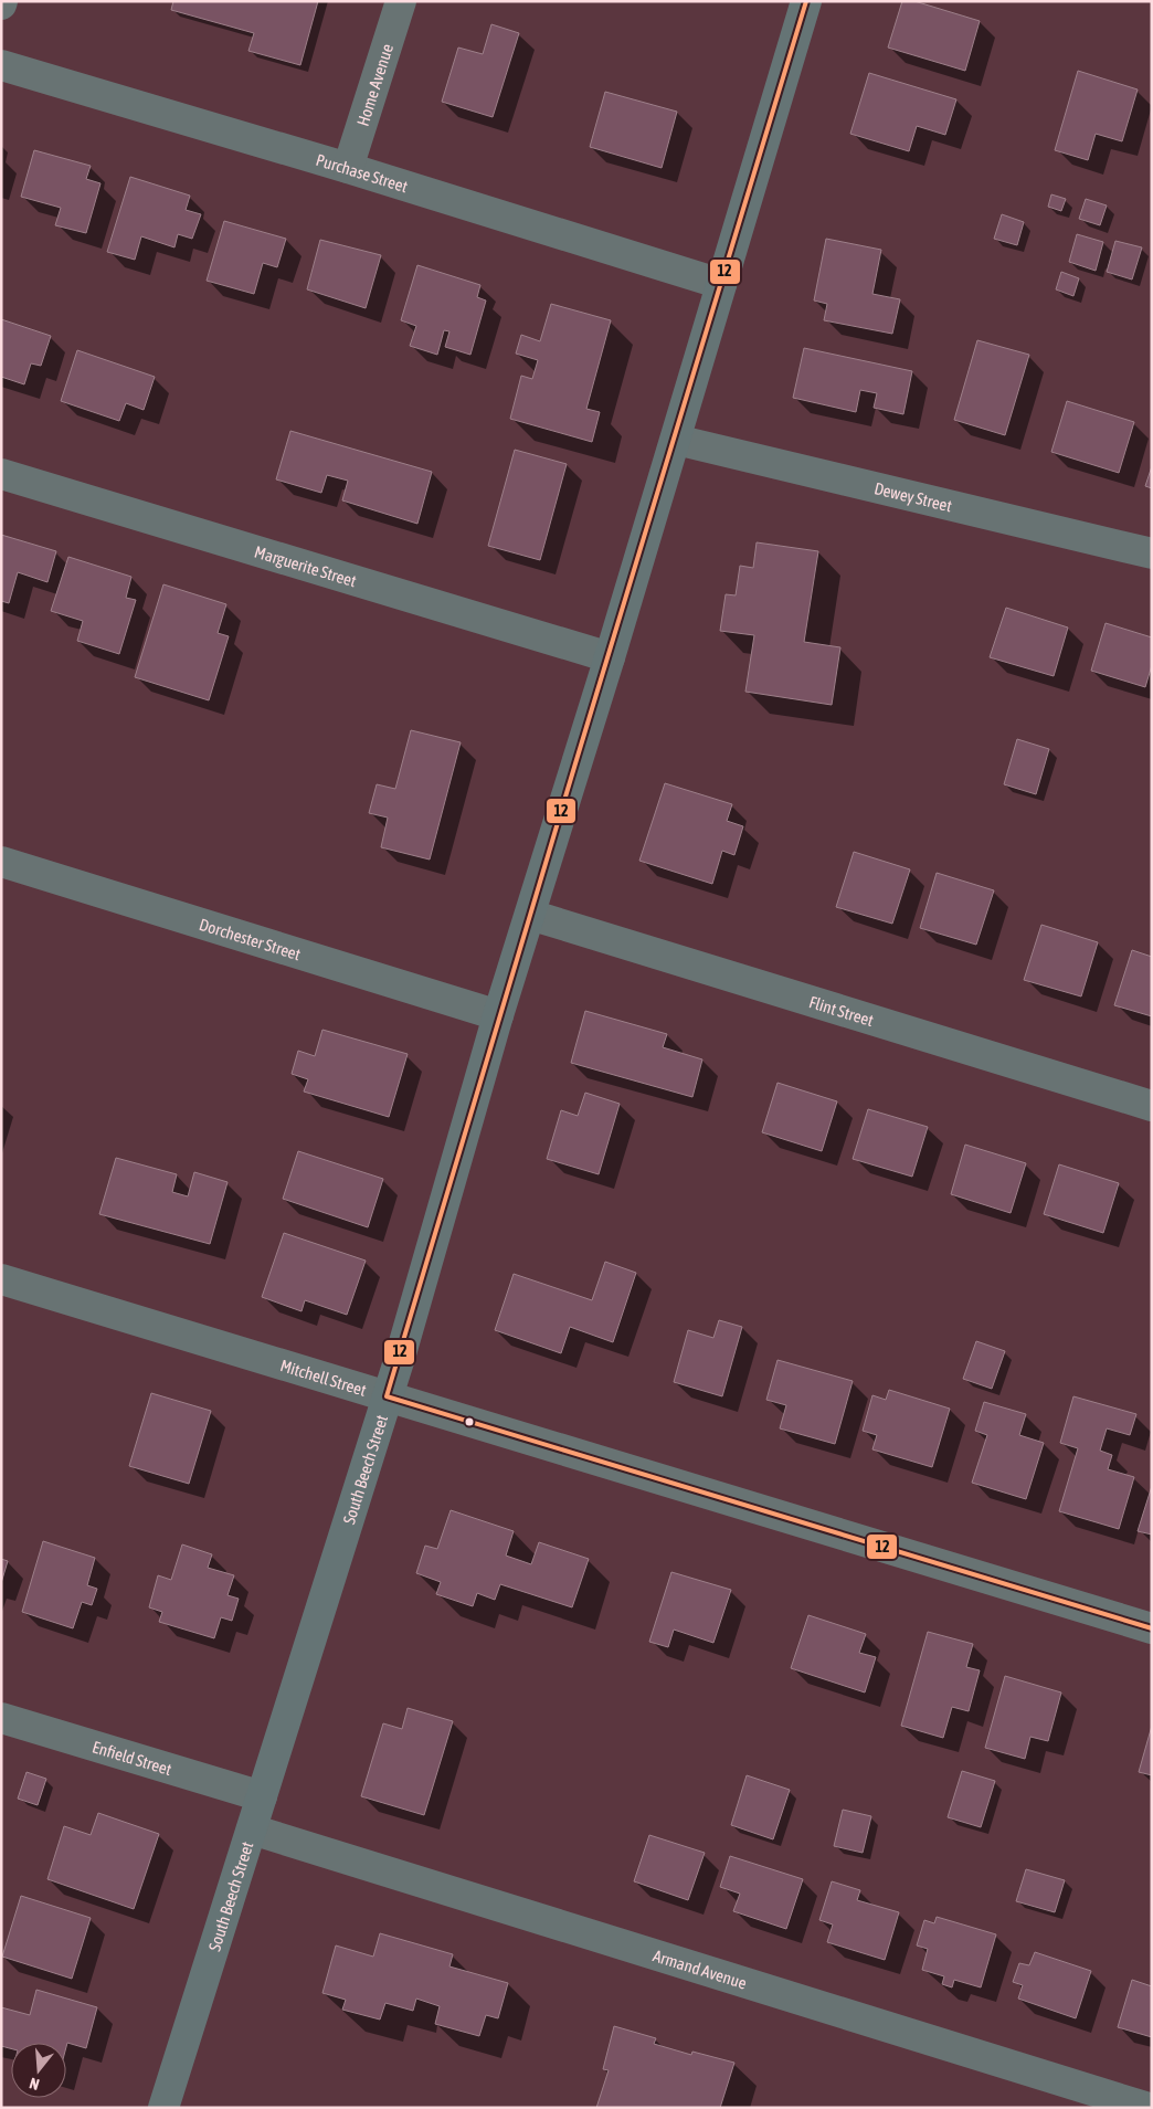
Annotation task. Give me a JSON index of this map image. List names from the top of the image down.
{
  "streets": {
    "street": [
      "Home Avenue",
      "Purchase Street",
      "Dewey Street",
      "Marguerite Street",
      "Dorchester Street",
      "Flint Street",
      "Mitchell Street",
      "South Beech Street",
      "Enfield Street",
      "Armand Avenue"
    ]
  },
  "crossings": [
    ["Home Avenue", "Purchase Street"],
    ["Purchase Street", "South Beech Street"],
    ["Dewey Street", "South Beech Street"],
    ["Marguerite Street", "South Beech Street"],
    ["Dorchester Street", "South Beech Street"],
    ["Flint Street", "South Beech Street"],
    ["Mitchell Street", "South Beech Street"],
    ["South Beech Street", "Enfield Street"],
    ["South Beech Street", "Armand Avenue"]
  ],
  "lines": ["transit line 12"],
  "north": "bottom"
}
